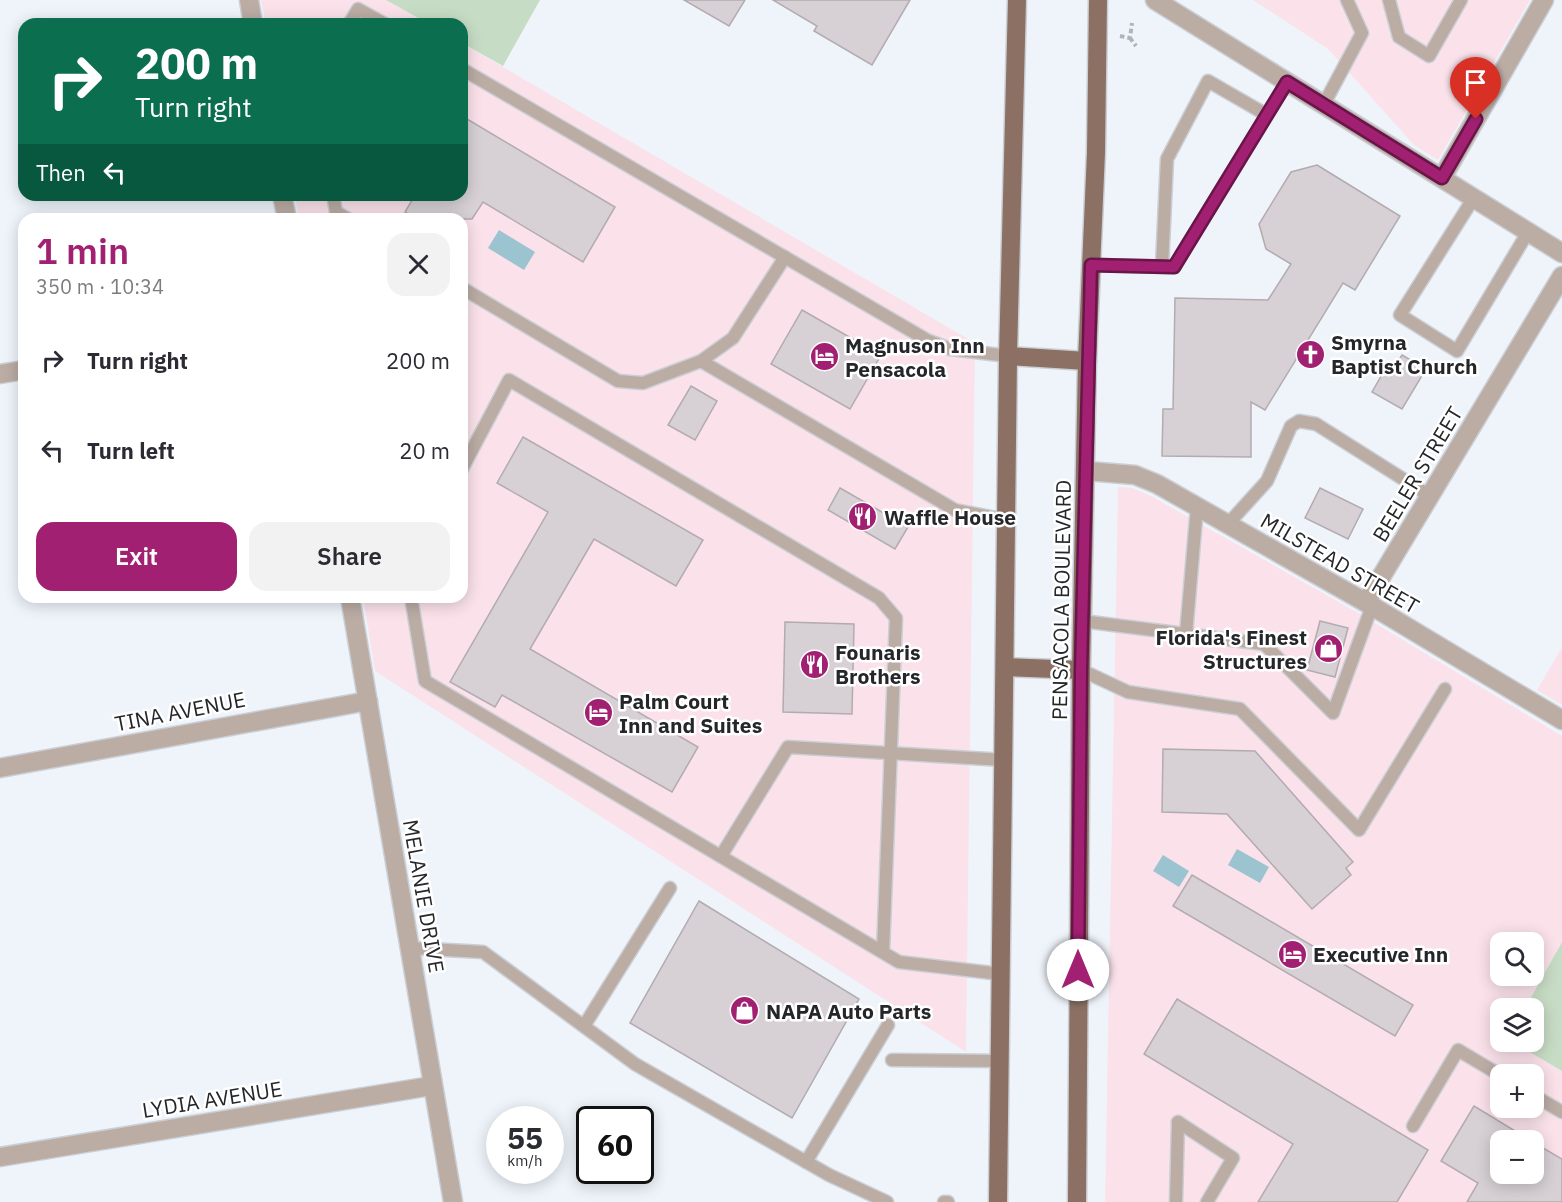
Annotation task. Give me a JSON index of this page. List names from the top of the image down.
{
  "streets": {
    "main road": ["PENSACOLA BOULEVARD"],
    "street": [
      "BEELER STREET",
      "MILSTEAD STREET",
      "TINA AVENUE",
      "MELANIE DRIVE",
      "LYDIA AVENUE"
    ]
  },
  "crossings": [
    ["BEELER STREET", "MILSTEAD STREET"],
    ["MILSTEAD STREET", "PENSACOLA BOULEVARD"],
    ["TINA AVENUE", "MELANIE DRIVE"],
    ["MELANIE DRIVE", "LYDIA AVENUE"]
  ],
  "places": {
    "church": ["Smyrna Baptist Church"],
    "hotel": ["Magnuson Inn Pensacola", "Palm Court Inn and Suites", "Executive Inn"],
    "restaurant": ["Waffle House", "Founaris Brothers"],
    "shop": ["Florida's Finest Structures", "NAPA Auto Parts"]
  },
  "page": {
    "turn": ["200 m", "Turn right"],
    "then": "Then",
    "heading": ["1 min", "350 m · 10:34"],
    "list": [
      {
        "name": "Turn right",
        "value": "200 m"
      },
      {
        "name": "Turn left",
        "value": "20 m"
      }
    ],
    "buttons": ["Exit", "Share"],
    "map_buttons": ["+", "−"],
    "speed": "55 km/h",
    "limit": "60"
  }
}
